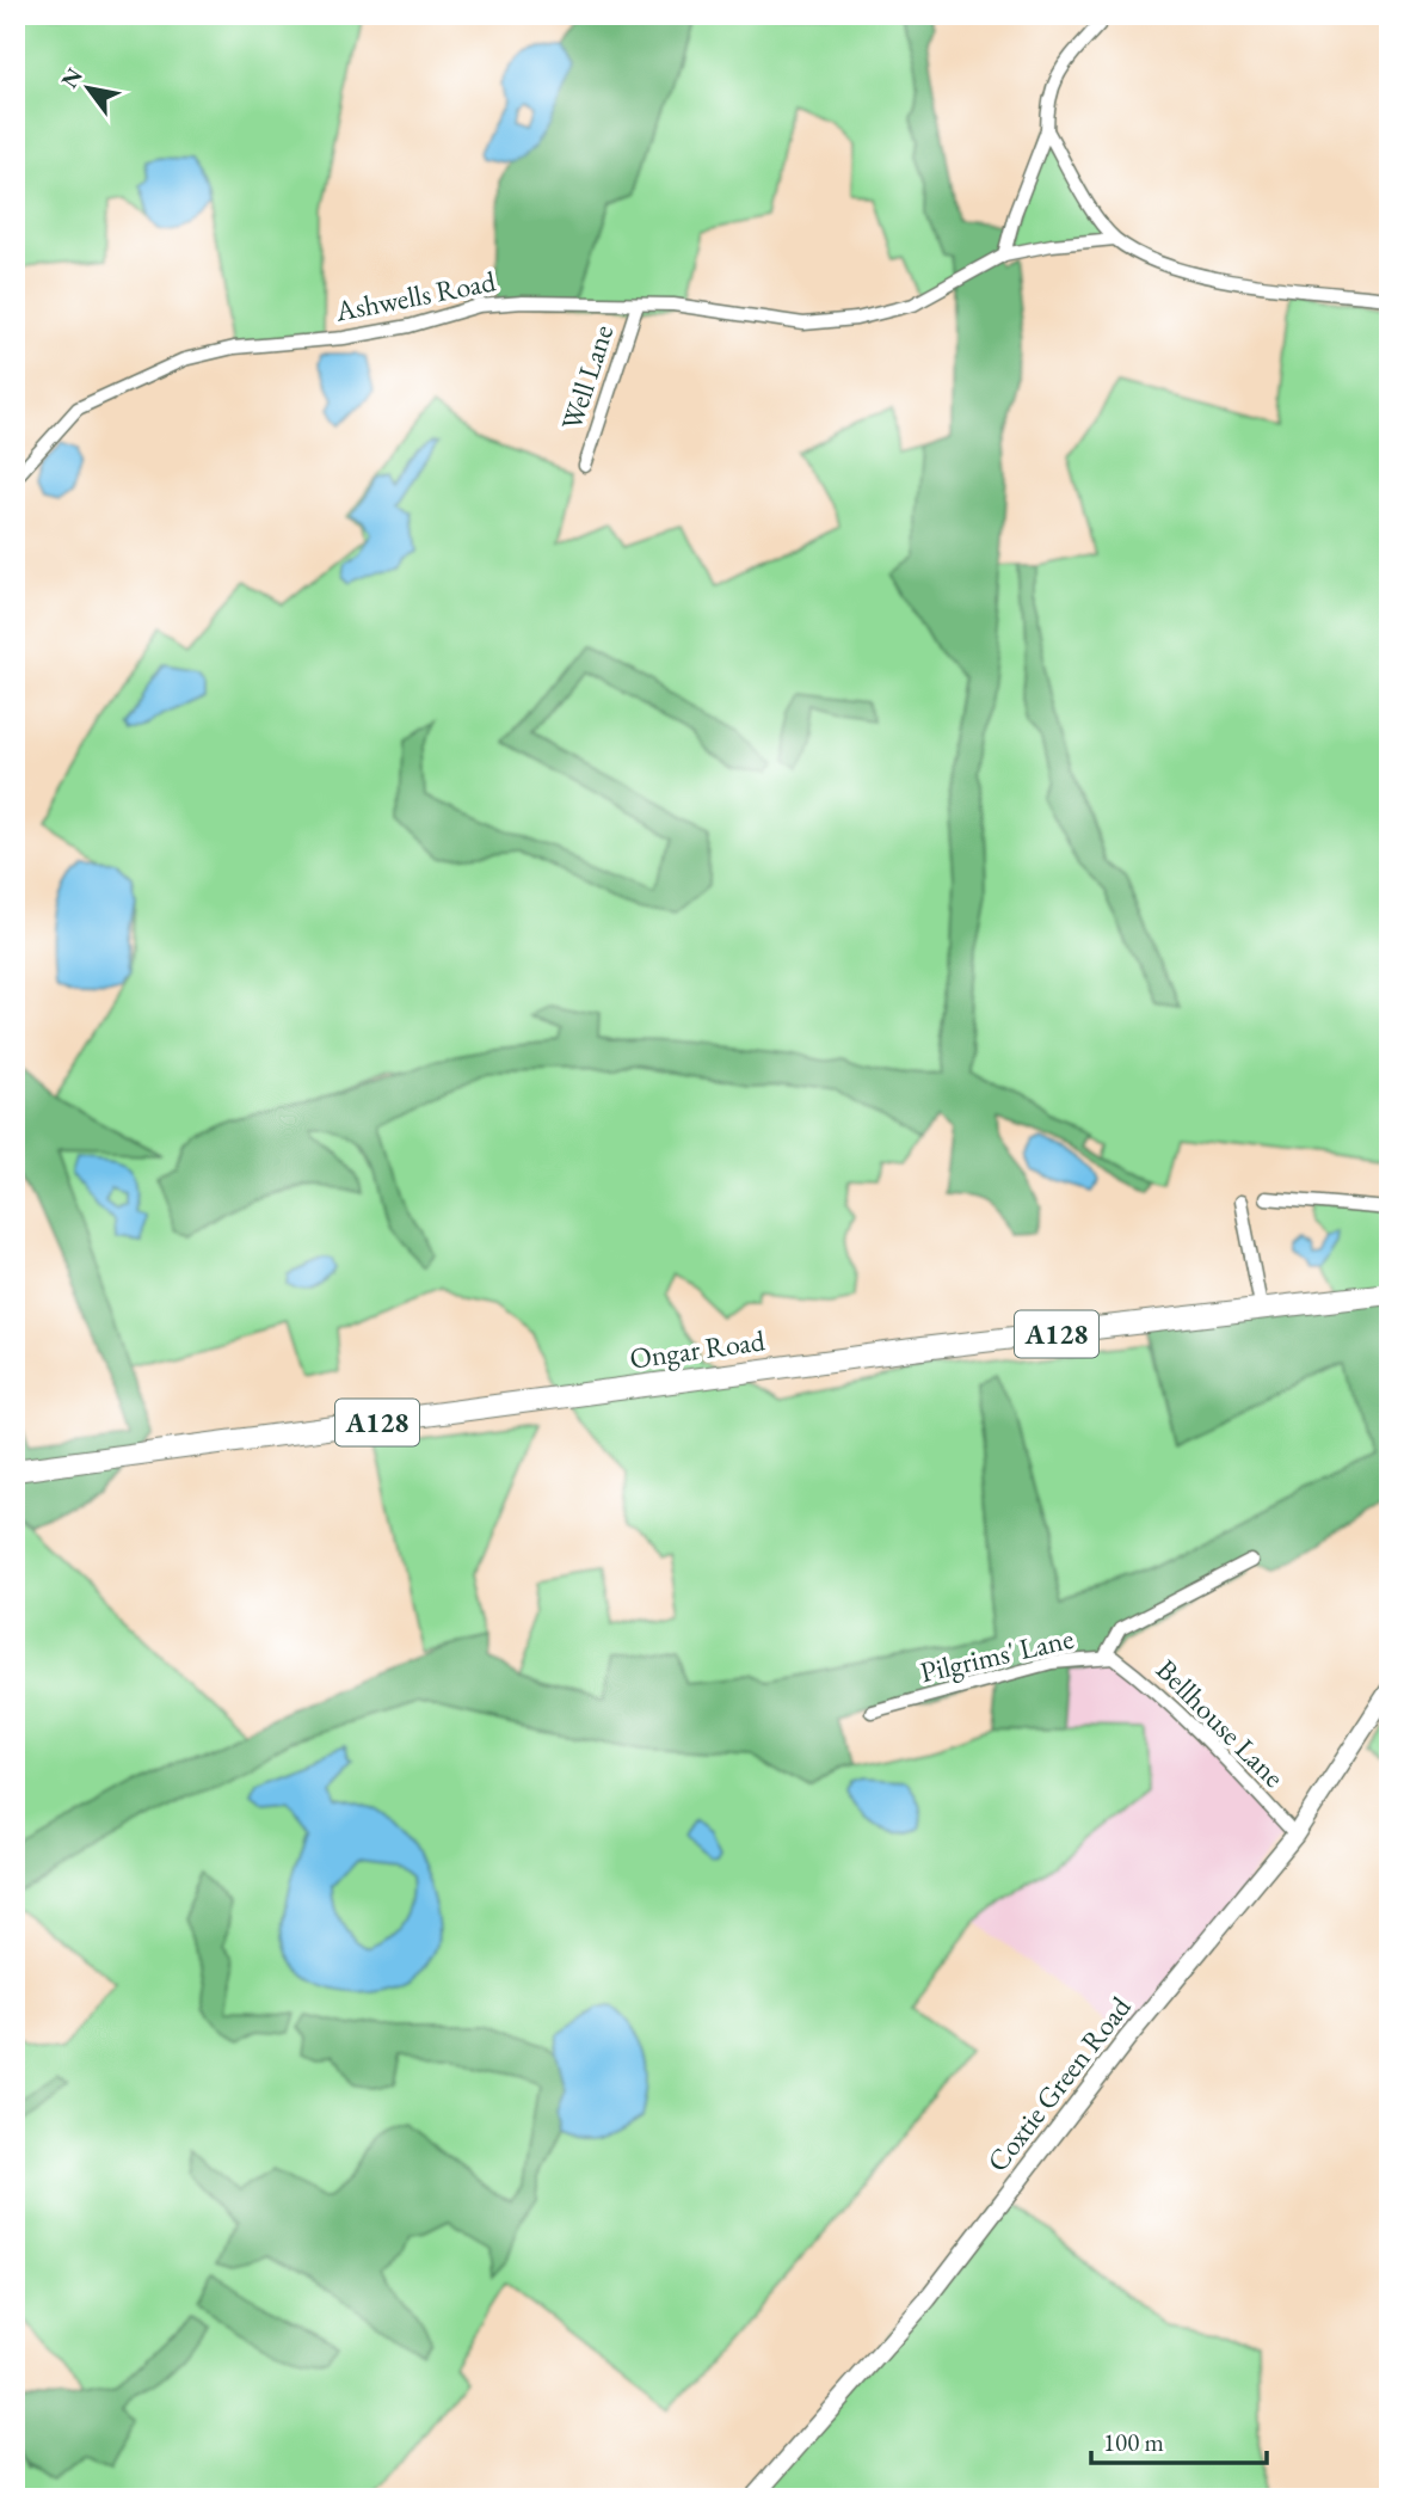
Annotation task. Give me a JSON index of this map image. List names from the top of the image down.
{
  "streets": {
    "main road": ["A128", "Ongar Road"],
    "street": [
      "Ashwells Road",
      "Well Lane",
      "Pilgrims' Lane",
      "Bellhouse Lane",
      "Coxtie Green Road"
    ]
  },
  "crossings": [
    ["Ashwells Road", "Well Lane"],
    ["Pilgrims' Lane", "Bellhouse Lane"],
    ["Bellhouse Lane", "Coxtie Green Road"]
  ],
  "scale_bar": "100 m",
  "north": "top left"
}
